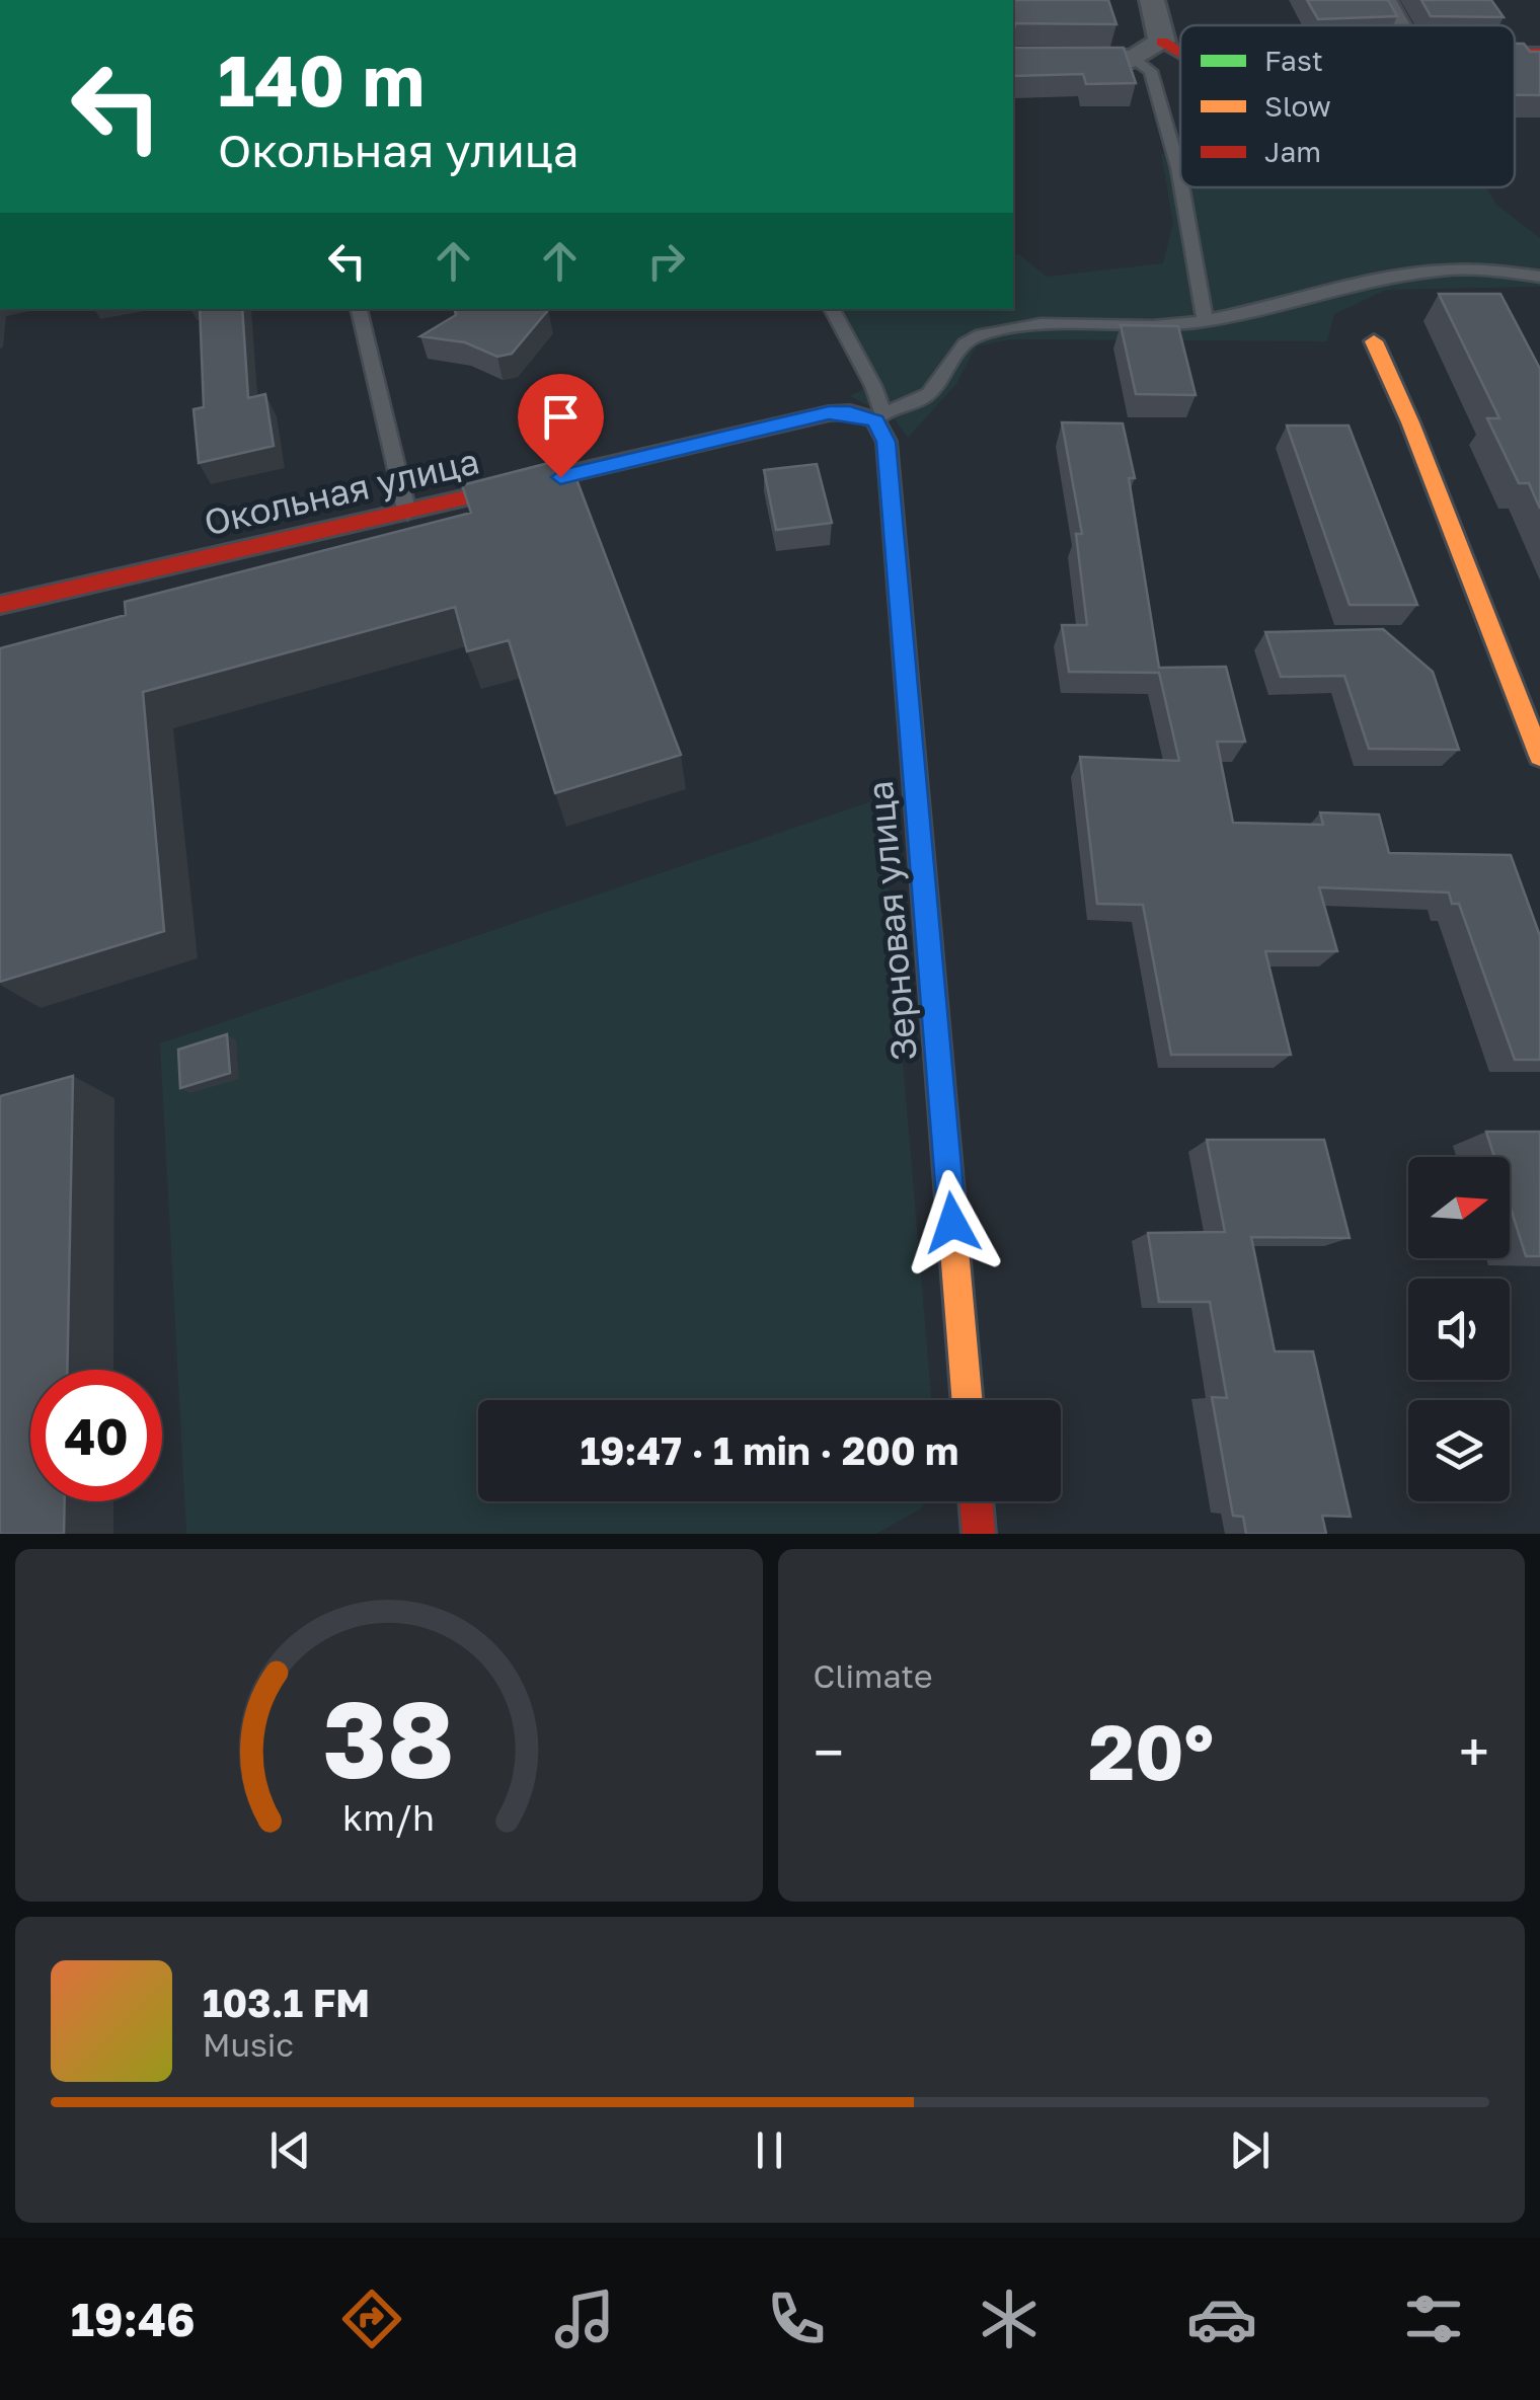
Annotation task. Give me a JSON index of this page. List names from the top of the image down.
{
  "streets": {
    "street": ["Окольная улица", "Зерновая улица"]
  },
  "crossings": [
    ["Окольная улица", "Зерновая улица"]
  ],
  "legend": ["Fast", "Slow", "Jam"],
  "north": "right",
  "page": {
    "turn": ["140 m", "Окольная улица"],
    "limit": "40",
    "trip": "19:47 · 1 min · 200 m",
    "tile": "Climate",
    "heat": ["−", "20°", "+"],
    "song": ["103.1 FM", "Music"],
    "tabs": "19:46",
    "gauge": ["38", "km/h"]
  }
}
